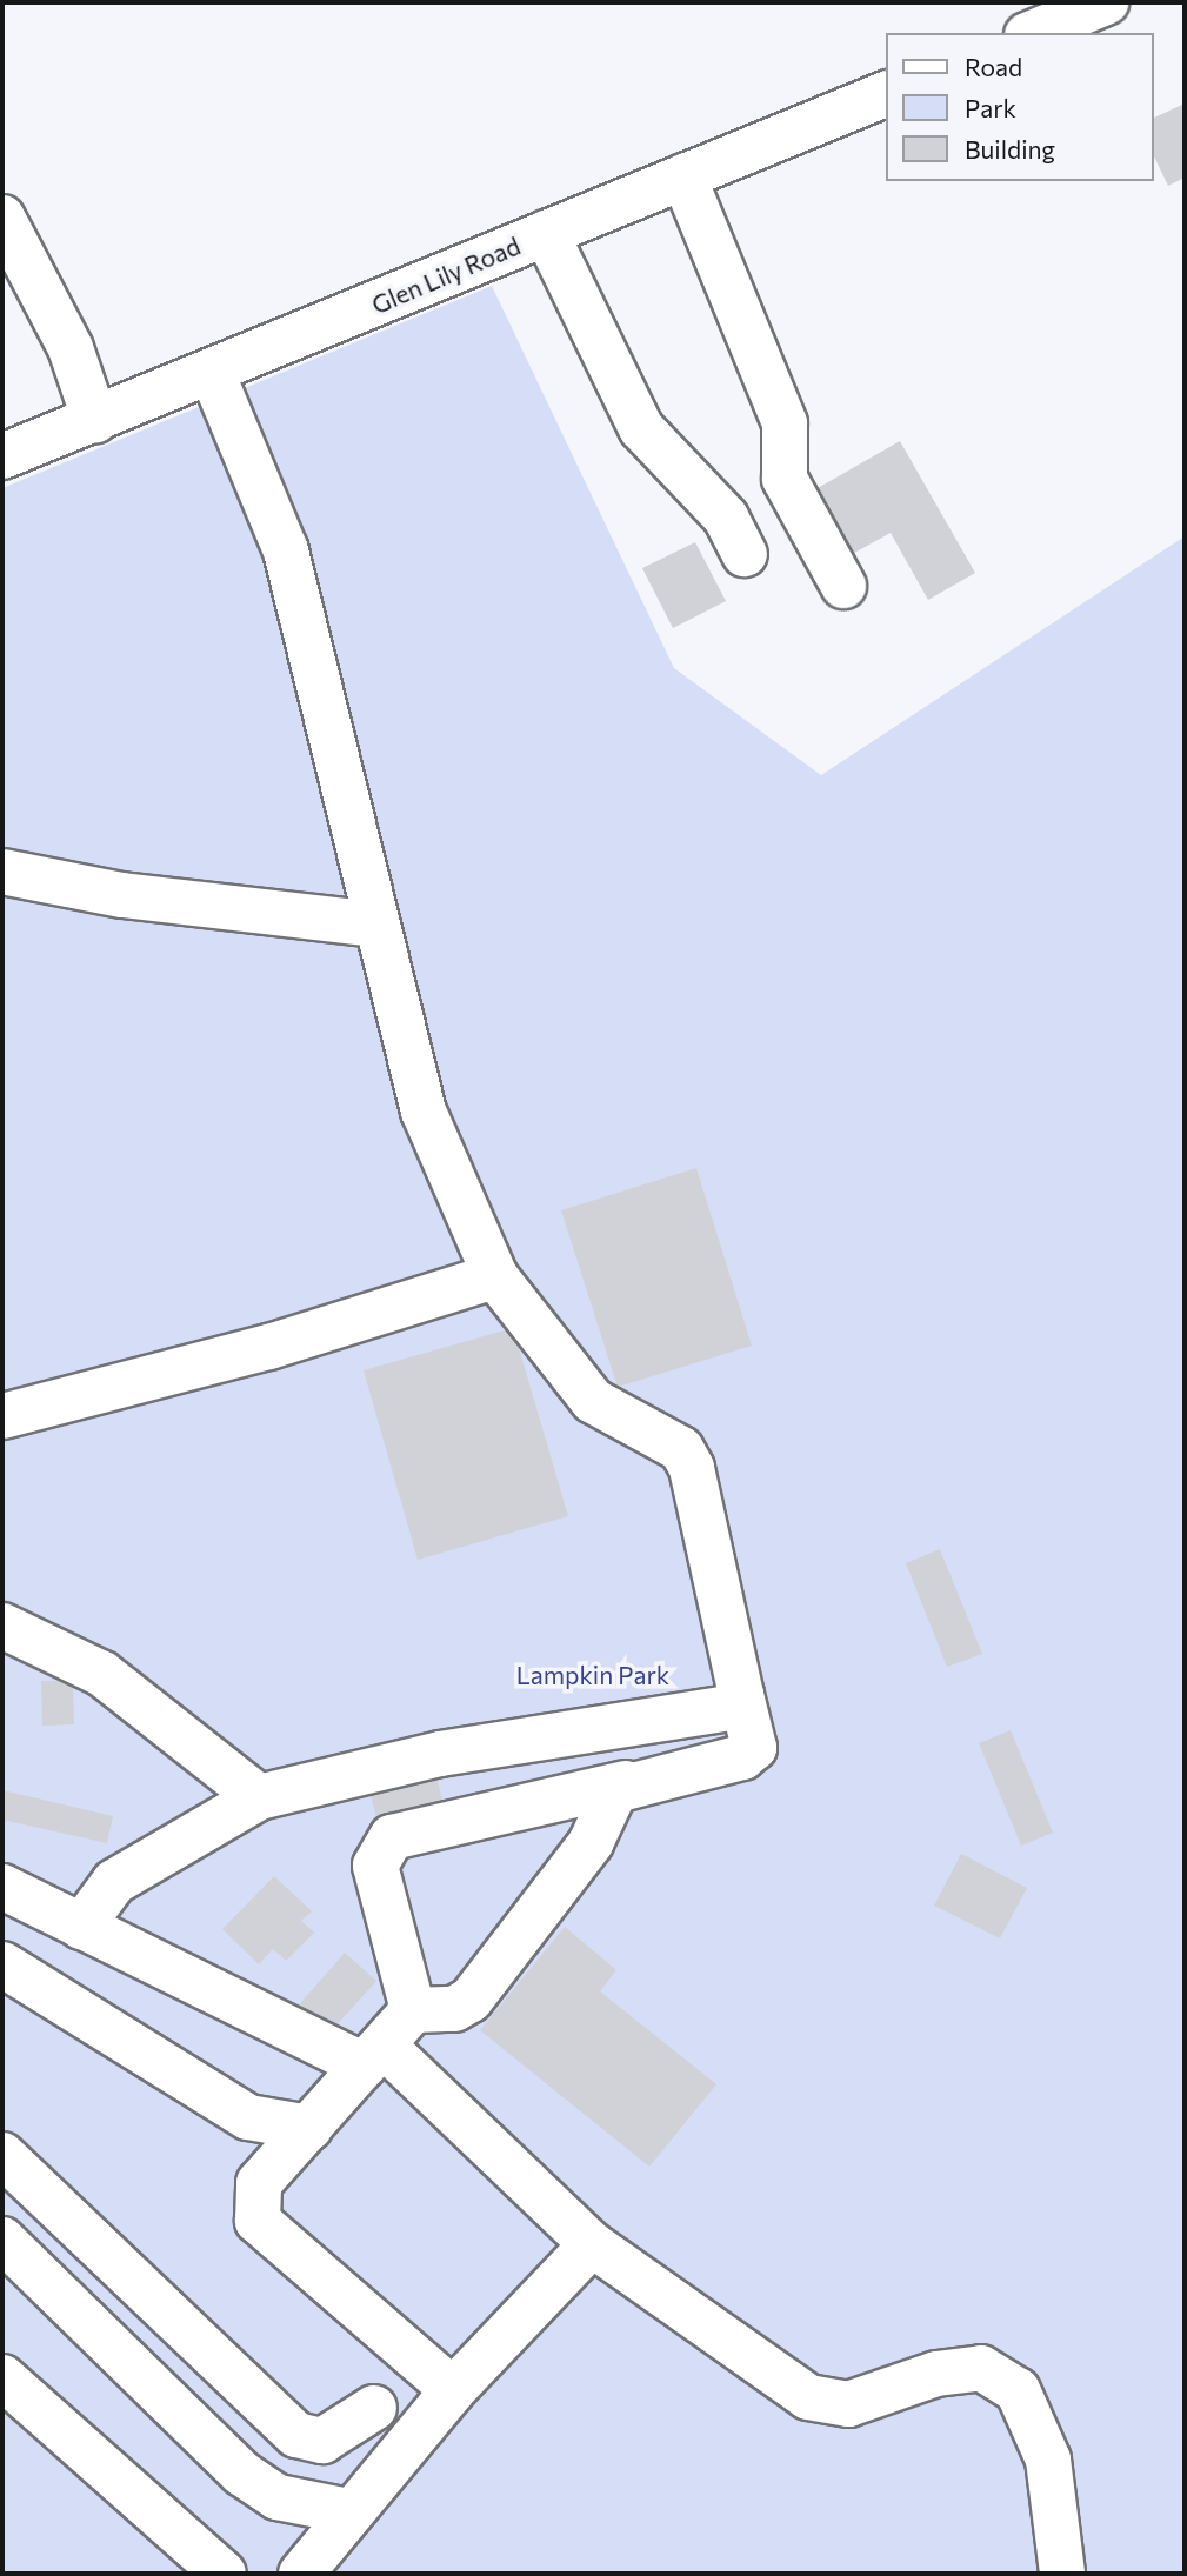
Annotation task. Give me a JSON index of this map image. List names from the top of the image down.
{
  "streets": {
    "street": ["Glen Lily Road"]
  },
  "parks": ["Lampkin Park"],
  "legend": ["Road", "Park", "Building"]
}
